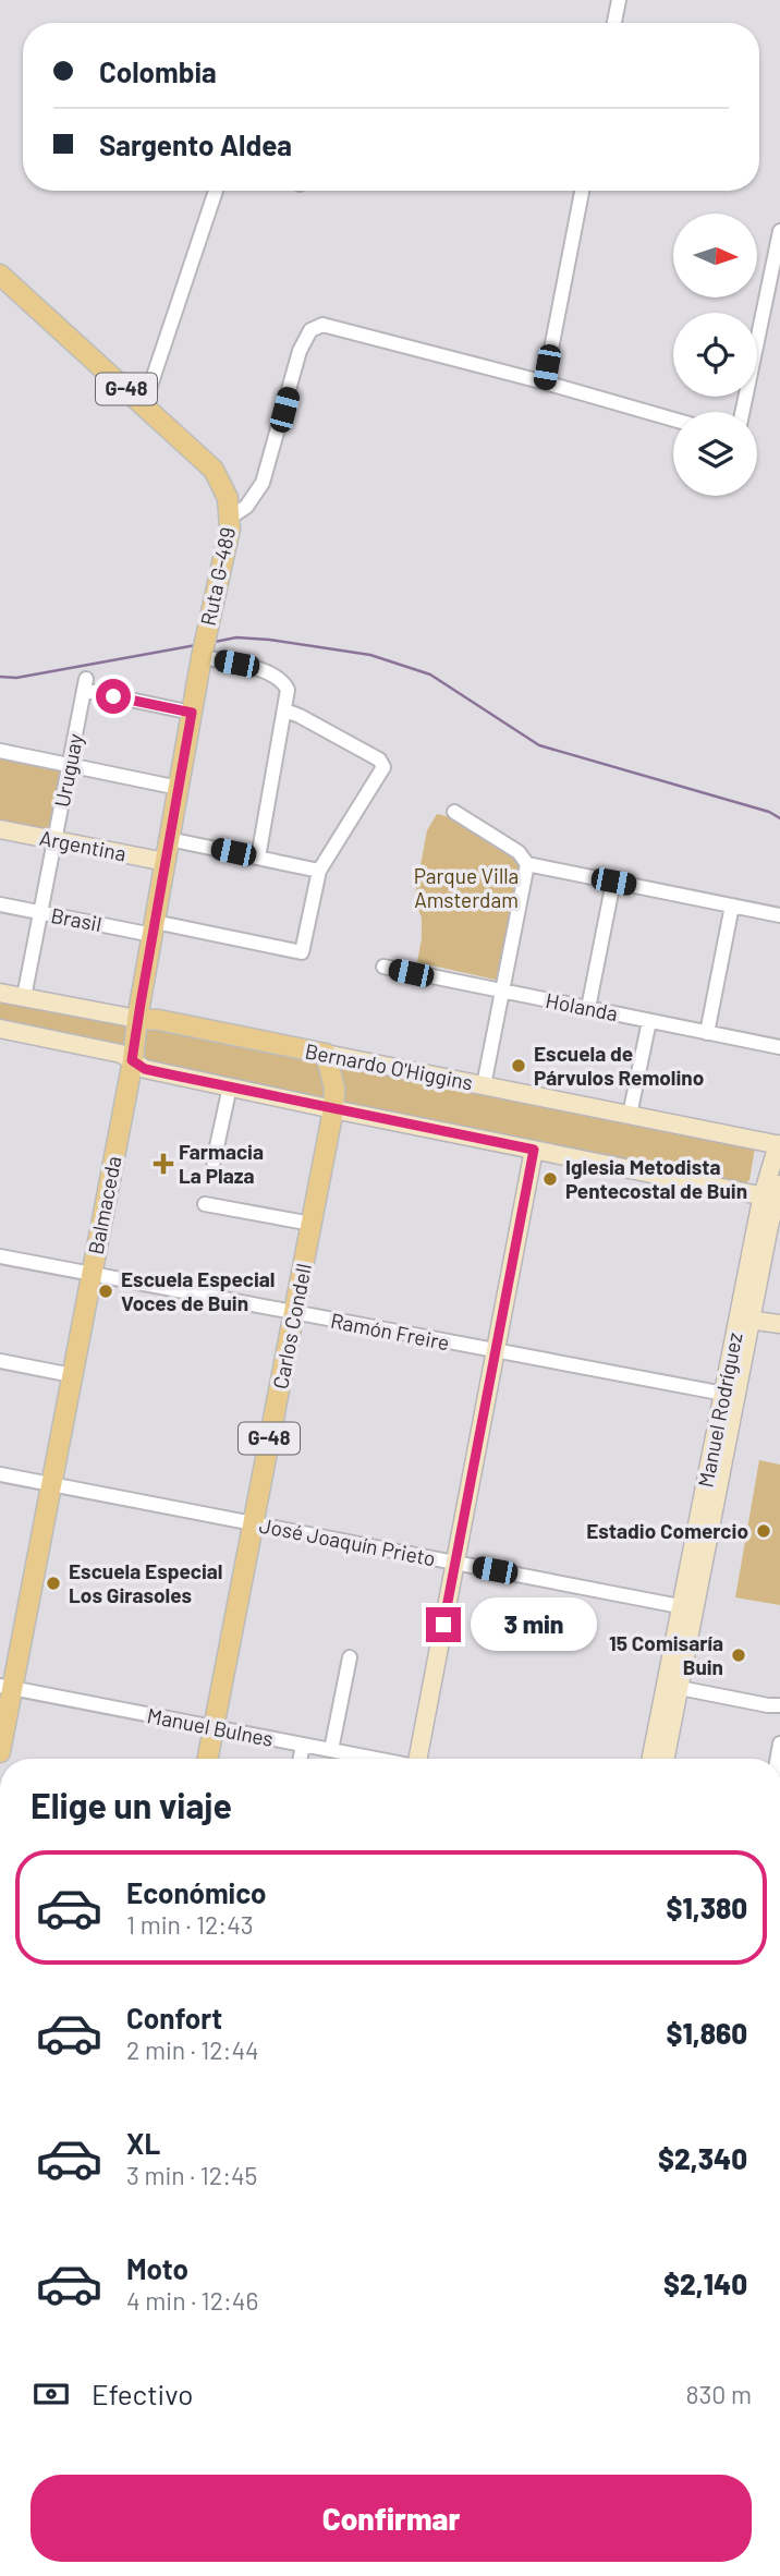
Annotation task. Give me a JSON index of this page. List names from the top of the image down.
{
  "streets": {
    "main road": [
      "G-48",
      "Ruta G-489",
      "Argentina",
      "Bernardo O'Higgins",
      "Balmaceda",
      "Carlos Condell",
      "Manuel Rodríguez"
    ],
    "street": [
      "Uruguay",
      "Brasil",
      "Holanda",
      "Ramón Freire",
      "José Joaquín Prieto",
      "Manuel Bulnes"
    ]
  },
  "crossings": [
    ["G-48", "Bernardo O'Higgins"],
    ["G-48", "Carlos Condell"],
    ["Ruta G-489", "Balmaceda"],
    ["Uruguay", "Argentina"],
    ["Uruguay", "Brasil"],
    ["Uruguay", "Bernardo O'Higgins"],
    ["Uruguay", "Balmaceda"],
    ["Argentina", "Balmaceda"],
    ["Brasil", "Balmaceda"],
    ["Bernardo O'Higgins", "Balmaceda"],
    ["Bernardo O'Higgins", "Manuel Rodríguez"],
    ["Balmaceda", "Ramón Freire"],
    ["Balmaceda", "José Joaquín Prieto"],
    ["Balmaceda", "Manuel Bulnes"],
    ["Carlos Condell", "Ramón Freire"],
    ["Carlos Condell", "José Joaquín Prieto"],
    ["Carlos Condell", "Manuel Bulnes"],
    ["Ramón Freire", "Manuel Rodríguez"],
    ["Manuel Rodríguez", "José Joaquín Prieto"]
  ],
  "parks": ["Parque Villa Amsterdam"],
  "places": {
    "other": [
      "Escuela de Párvulos Remolino",
      "Iglesia Metodista Pentecostal de Buin",
      "Escuela Especial Voces de Buin",
      "Estadio Comercio",
      "Escuela Especial Los Girasoles",
      "15 Comisaría Buin"
    ],
    "health": ["Farmacia La Plaza"]
  },
  "north": "right",
  "page": {
    "banner": ["Colombia", "Sargento Aldea"],
    "bubble": "3 min",
    "heading": "Elige un viaje",
    "list": [
      {
        "name": "Económico",
        "note": "1 min · 12:43",
        "value": "$1,380"
      },
      {
        "name": "Confort",
        "note": "2 min · 12:44",
        "value": "$1,860"
      },
      {
        "name": "XL",
        "note": "3 min · 12:45",
        "value": "$2,340"
      },
      {
        "name": "Moto",
        "note": "4 min · 12:46",
        "value": "$2,140"
      }
    ],
    "pay": ["Efectivo", "830 m"],
    "buttons": "Confirmar"
  }
}
